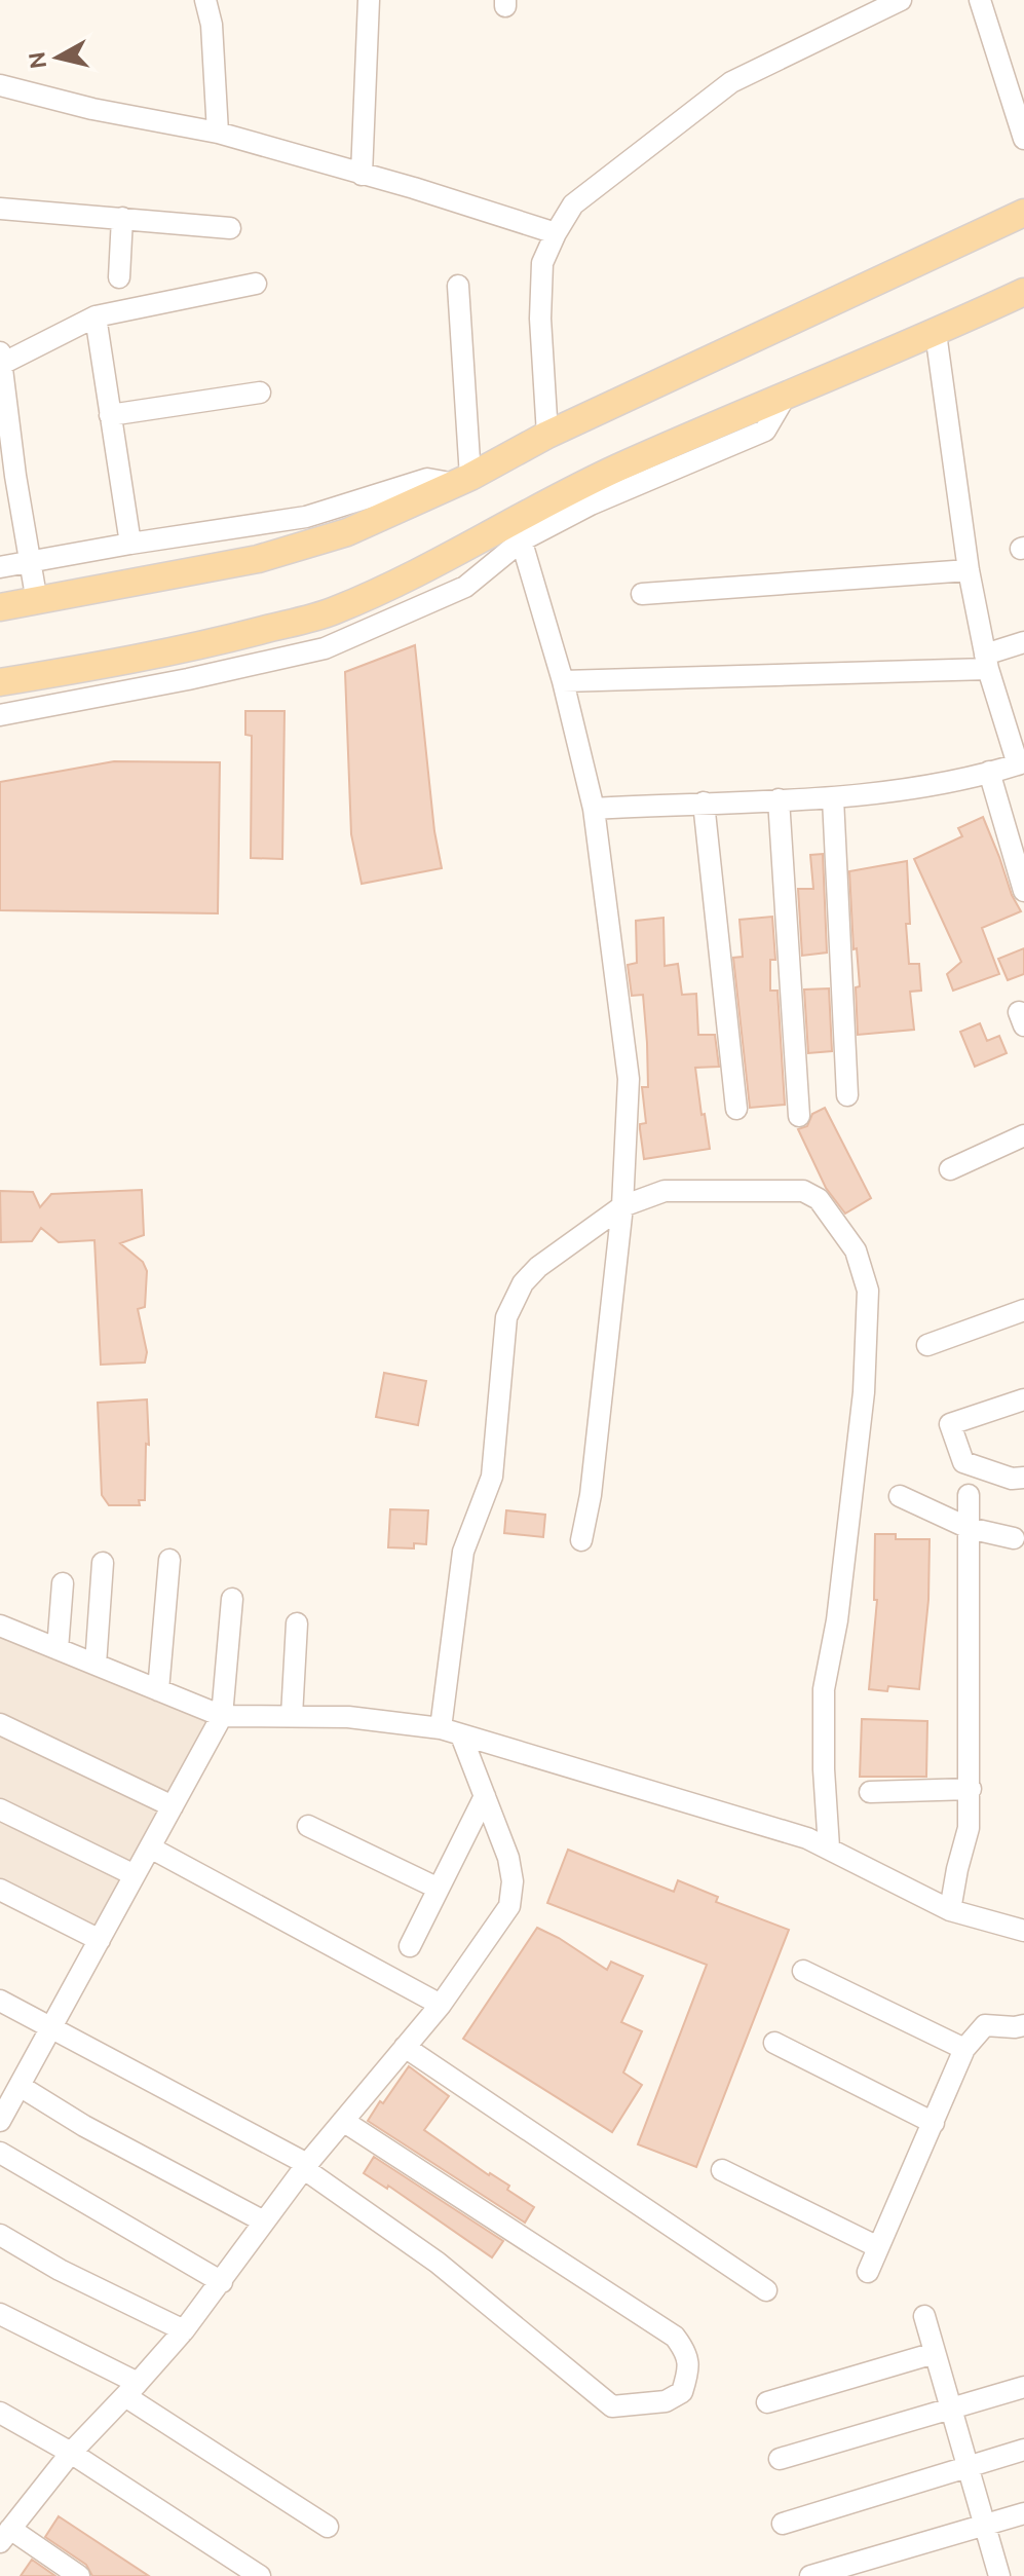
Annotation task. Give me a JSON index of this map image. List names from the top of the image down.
{
  "north": "left"
}
